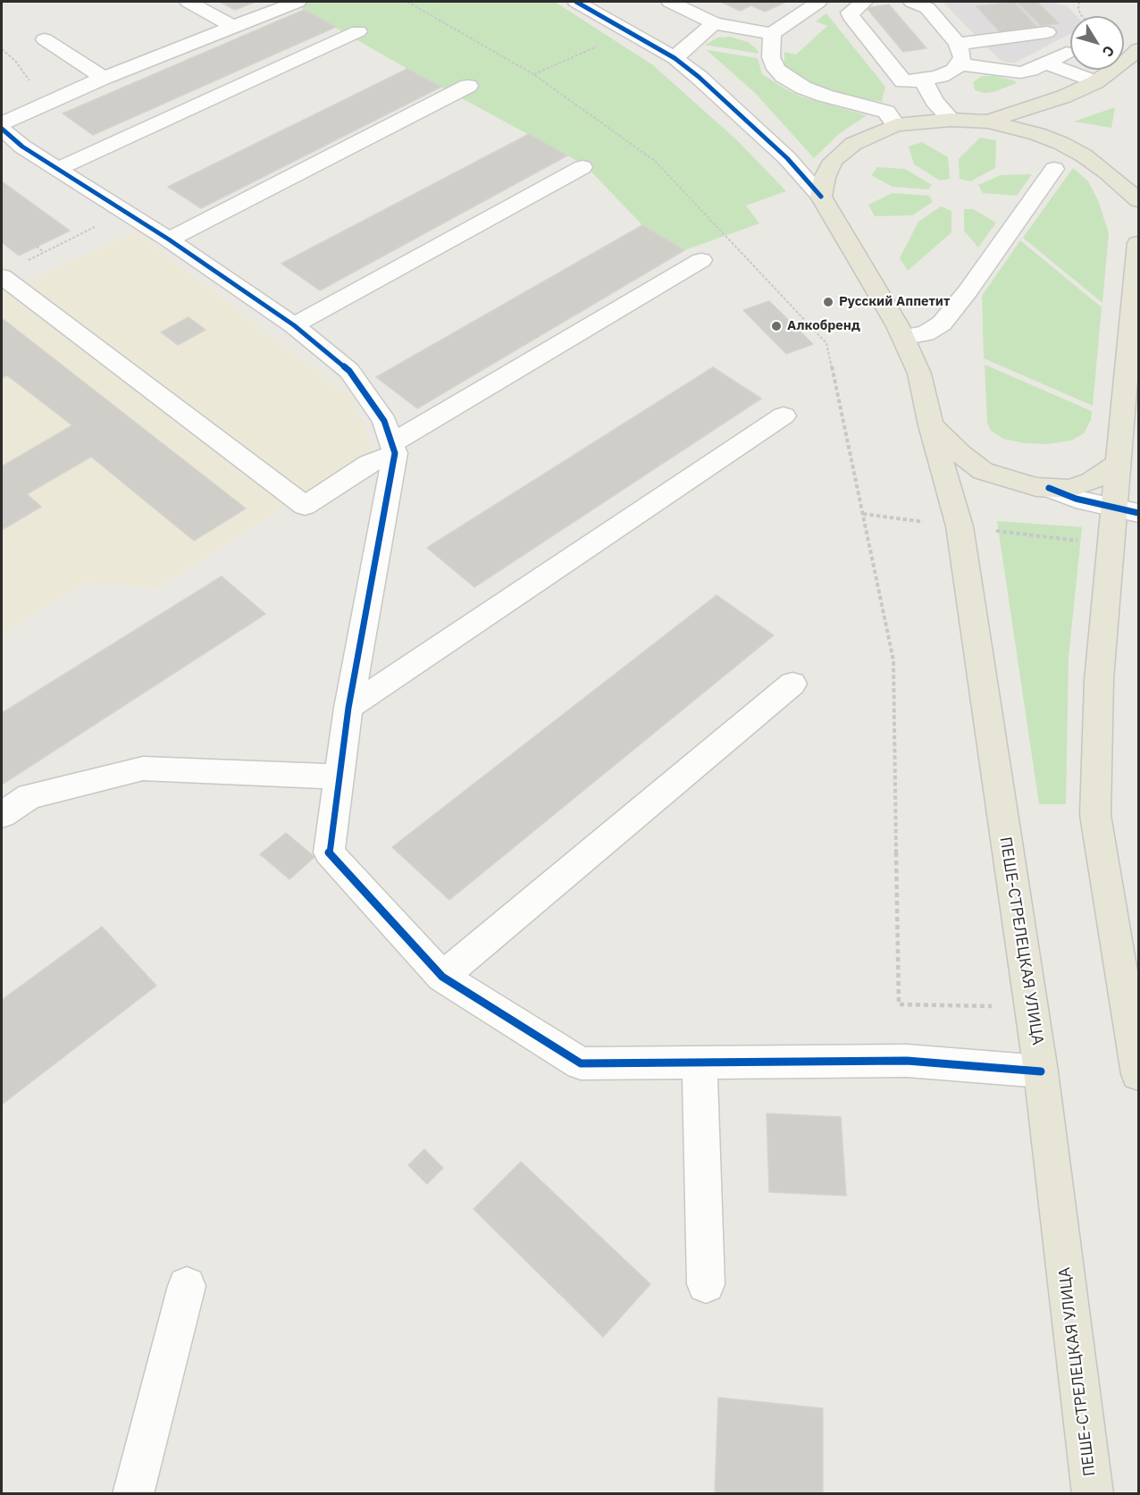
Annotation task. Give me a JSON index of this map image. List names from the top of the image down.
{
  "streets": {
    "main road": ["ПЕШЕ-СТРЕЛЕЦКАЯ УЛИЦА"]
  },
  "places": ["Русский Аппетит", "Алкобренд"],
  "north": "bottom right"
}
